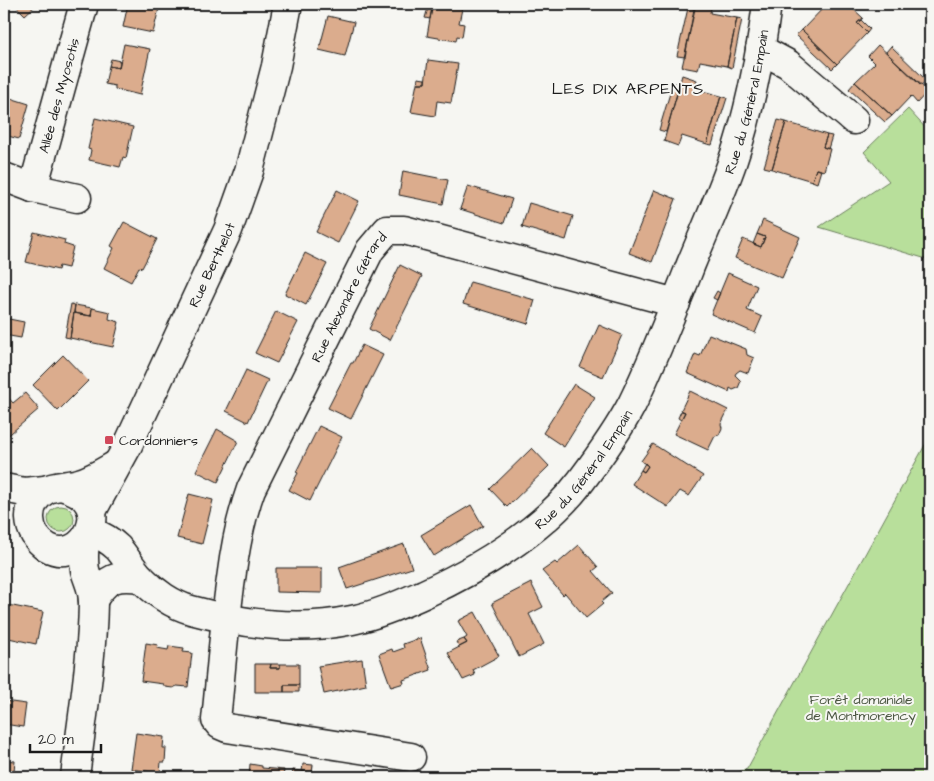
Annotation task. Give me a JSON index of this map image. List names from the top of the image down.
{
  "streets": {
    "street": [
      "Allée des Myosotis",
      "Rue du Général Empain",
      "Rue Berthelot",
      "Rue Alexandre Gérard"
    ]
  },
  "crossings": [
    ["Rue du Général Empain", "Rue Berthelot"],
    ["Rue du Général Empain", "Rue Alexandre Gérard"]
  ],
  "districts": ["LES DIX ARPENTS"],
  "parks": ["Forêt domaniale de Montmorency"],
  "places": {
    "transit": ["Cordonniers"]
  },
  "scale_bar": "20 m"
}
